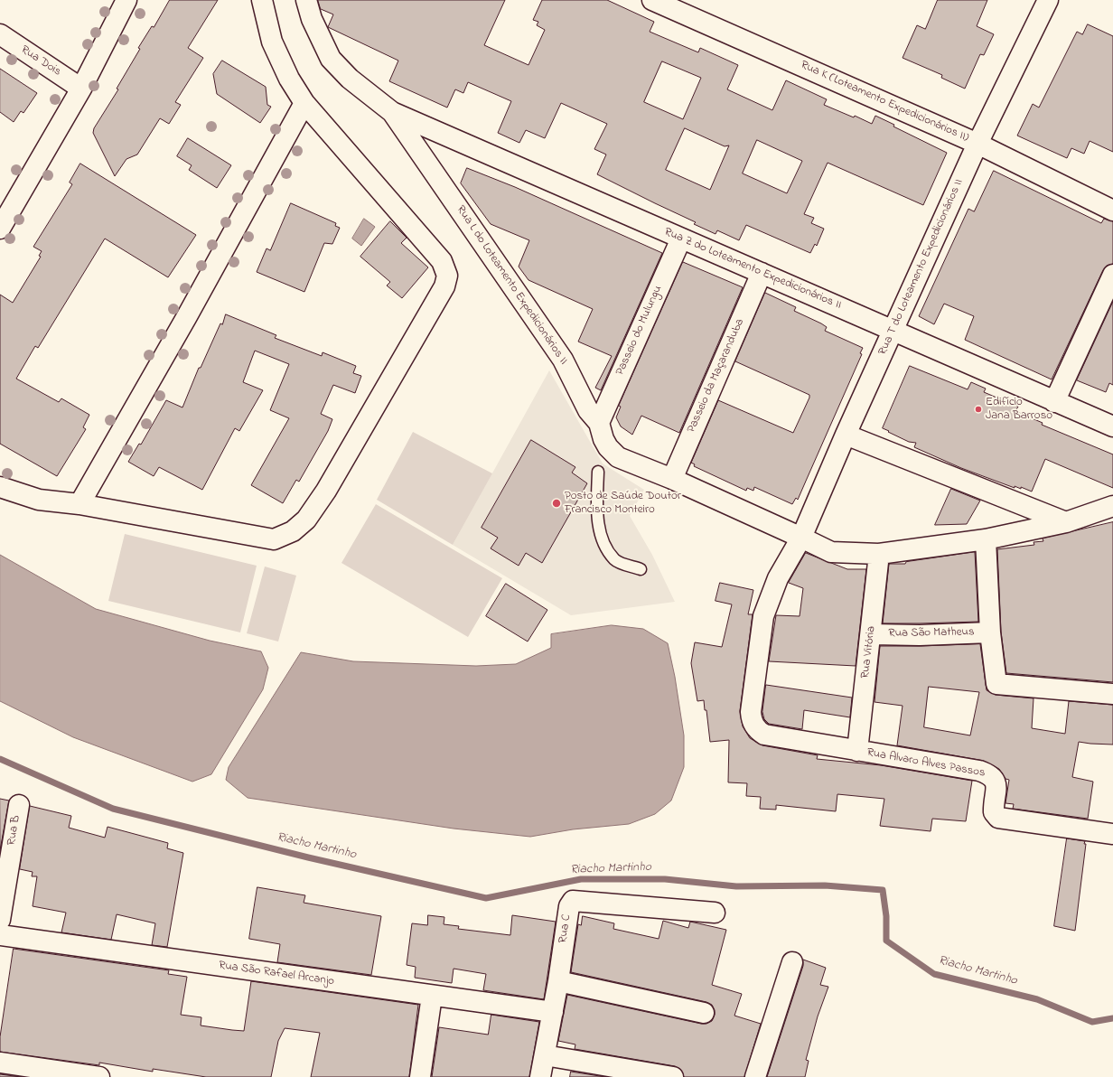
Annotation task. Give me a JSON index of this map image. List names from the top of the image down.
{
  "streets": {
    "street": [
      "Rua Dois",
      "Rua K (Loteamento Expedicionários II)",
      "Rua T do Loteamento Expedicionários II",
      "Rua Z do Loteamento Expedicionários II",
      "Rua L do Loteamento Expedicionários II",
      "Passeio do Mulungu",
      "Passeio da Maçaranduba",
      "Rua São Matheus",
      "Rua Vitória",
      "Rua Alvaro Alves Passos",
      "Rua B",
      "Rua C",
      "Rua São Rafael Arcanjo"
    ]
  },
  "crossings": [
    ["Rua K (Loteamento Expedicionários II)", "Rua T do Loteamento Expedicionários II"],
    ["Rua T do Loteamento Expedicionários II", "Rua Z do Loteamento Expedicionários II"],
    ["Rua T do Loteamento Expedicionários II", "Rua L do Loteamento Expedicionários II"],
    ["Rua T do Loteamento Expedicionários II", "Rua Alvaro Alves Passos"],
    ["Rua Z do Loteamento Expedicionários II", "Rua L do Loteamento Expedicionários II"],
    ["Rua Z do Loteamento Expedicionários II", "Passeio do Mulungu"],
    ["Rua Z do Loteamento Expedicionários II", "Passeio da Maçaranduba"],
    ["Rua L do Loteamento Expedicionários II", "Passeio do Mulungu"],
    ["Rua L do Loteamento Expedicionários II", "Passeio da Maçaranduba"],
    ["Rua L do Loteamento Expedicionários II", "Rua Vitória"],
    ["Rua São Matheus", "Rua Vitória"],
    ["Rua Vitória", "Rua Alvaro Alves Passos"],
    ["Rua C", "Rua São Rafael Arcanjo"]
  ],
  "water": ["Riacho Martinho"],
  "places": ["Edifício Jana Barroso", "Posto de Saúde Doutor Francisco Monteiro"]
}
